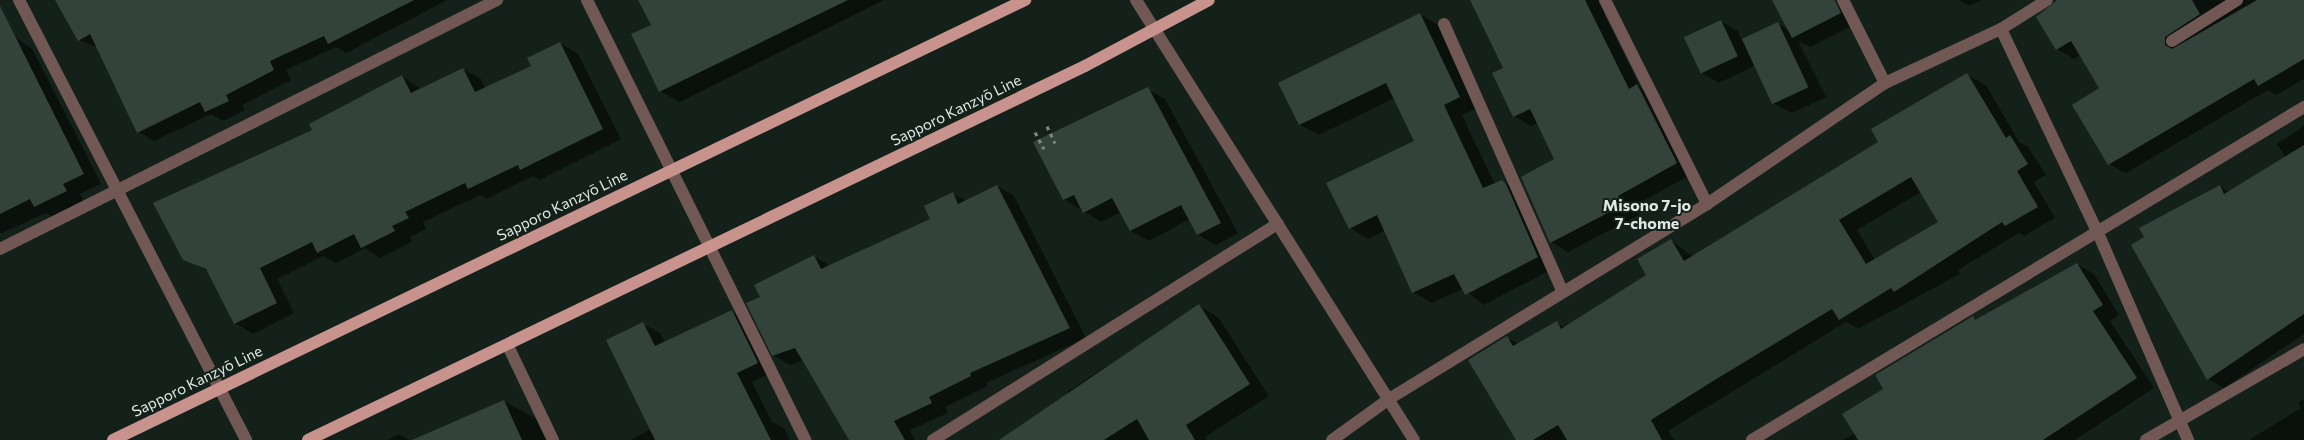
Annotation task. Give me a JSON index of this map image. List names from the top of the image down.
{
  "streets": {
    "main road": ["Sapporo Kanzyō Line"]
  },
  "districts": ["Misono 7-jo 7-chome"]
}
